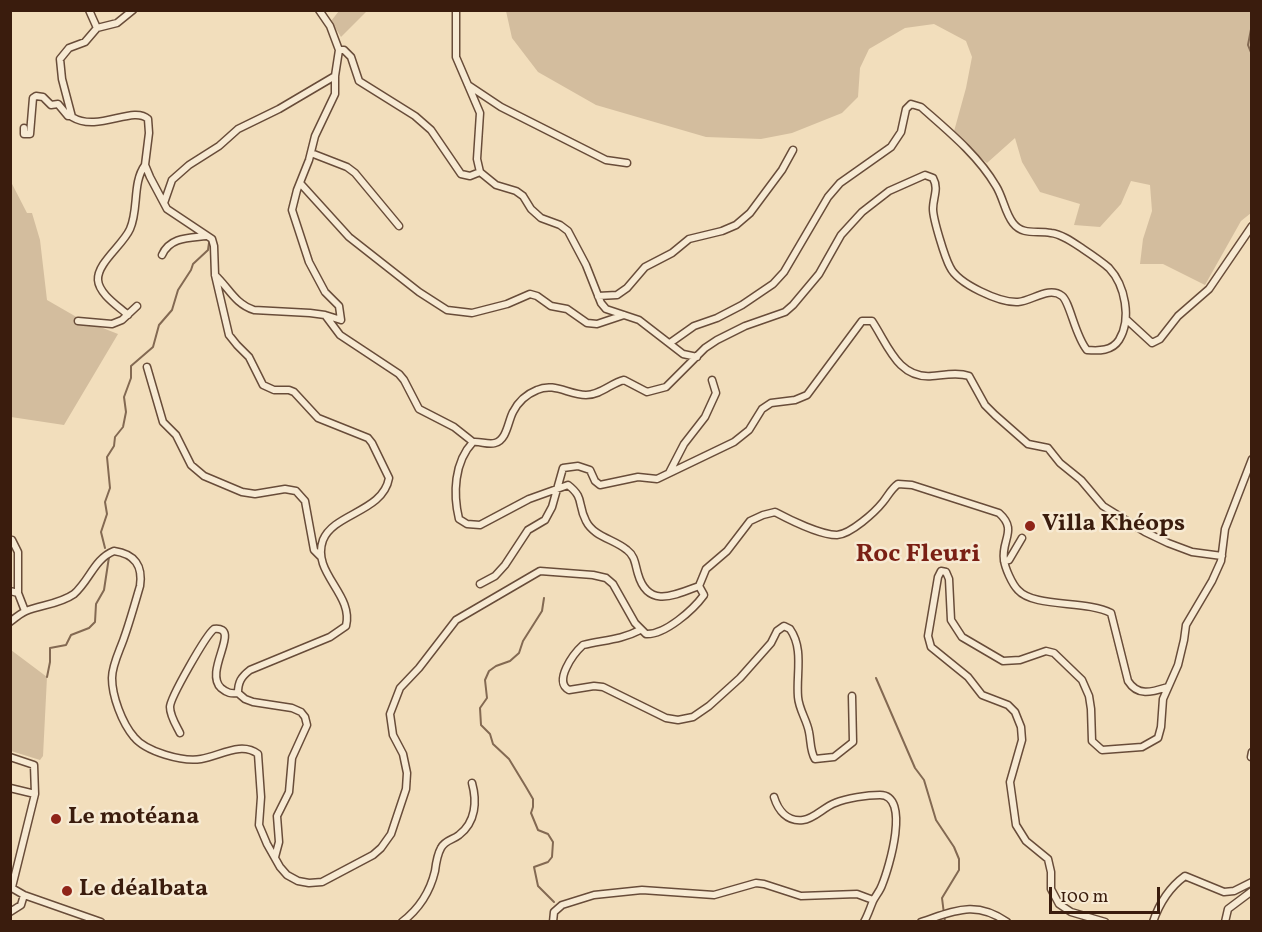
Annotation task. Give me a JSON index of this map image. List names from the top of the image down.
{
  "districts": ["Roc Fleuri"],
  "places": ["Villa Khéops", "Le motéana", "Le déalbata"],
  "scale_bar": "100 m"
}
